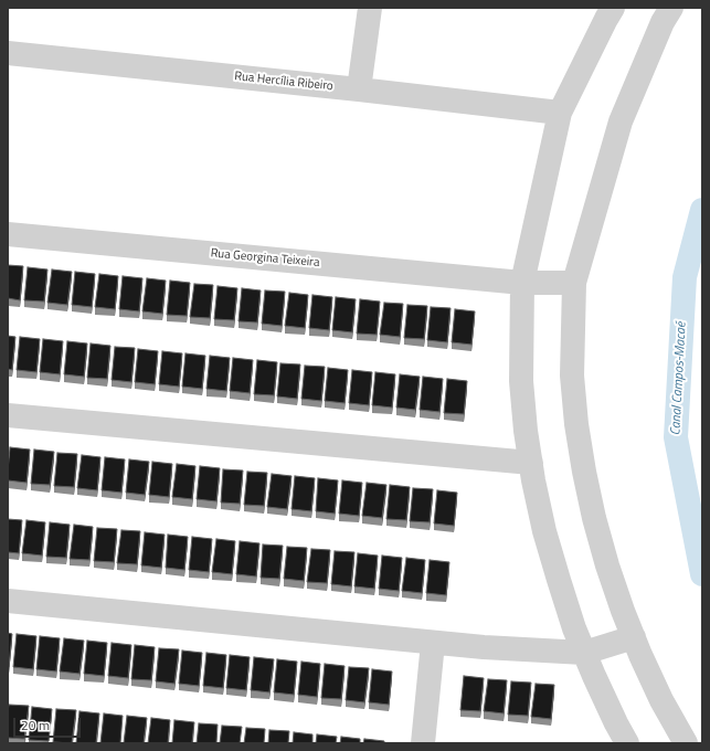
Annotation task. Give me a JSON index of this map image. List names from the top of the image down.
{
  "streets": {
    "street": ["Rua Hercília Ribeiro", "Rua Georgina Teixeira"]
  },
  "water": ["Canal Campos-Macaé"],
  "scale_bar": "20 m"
}
